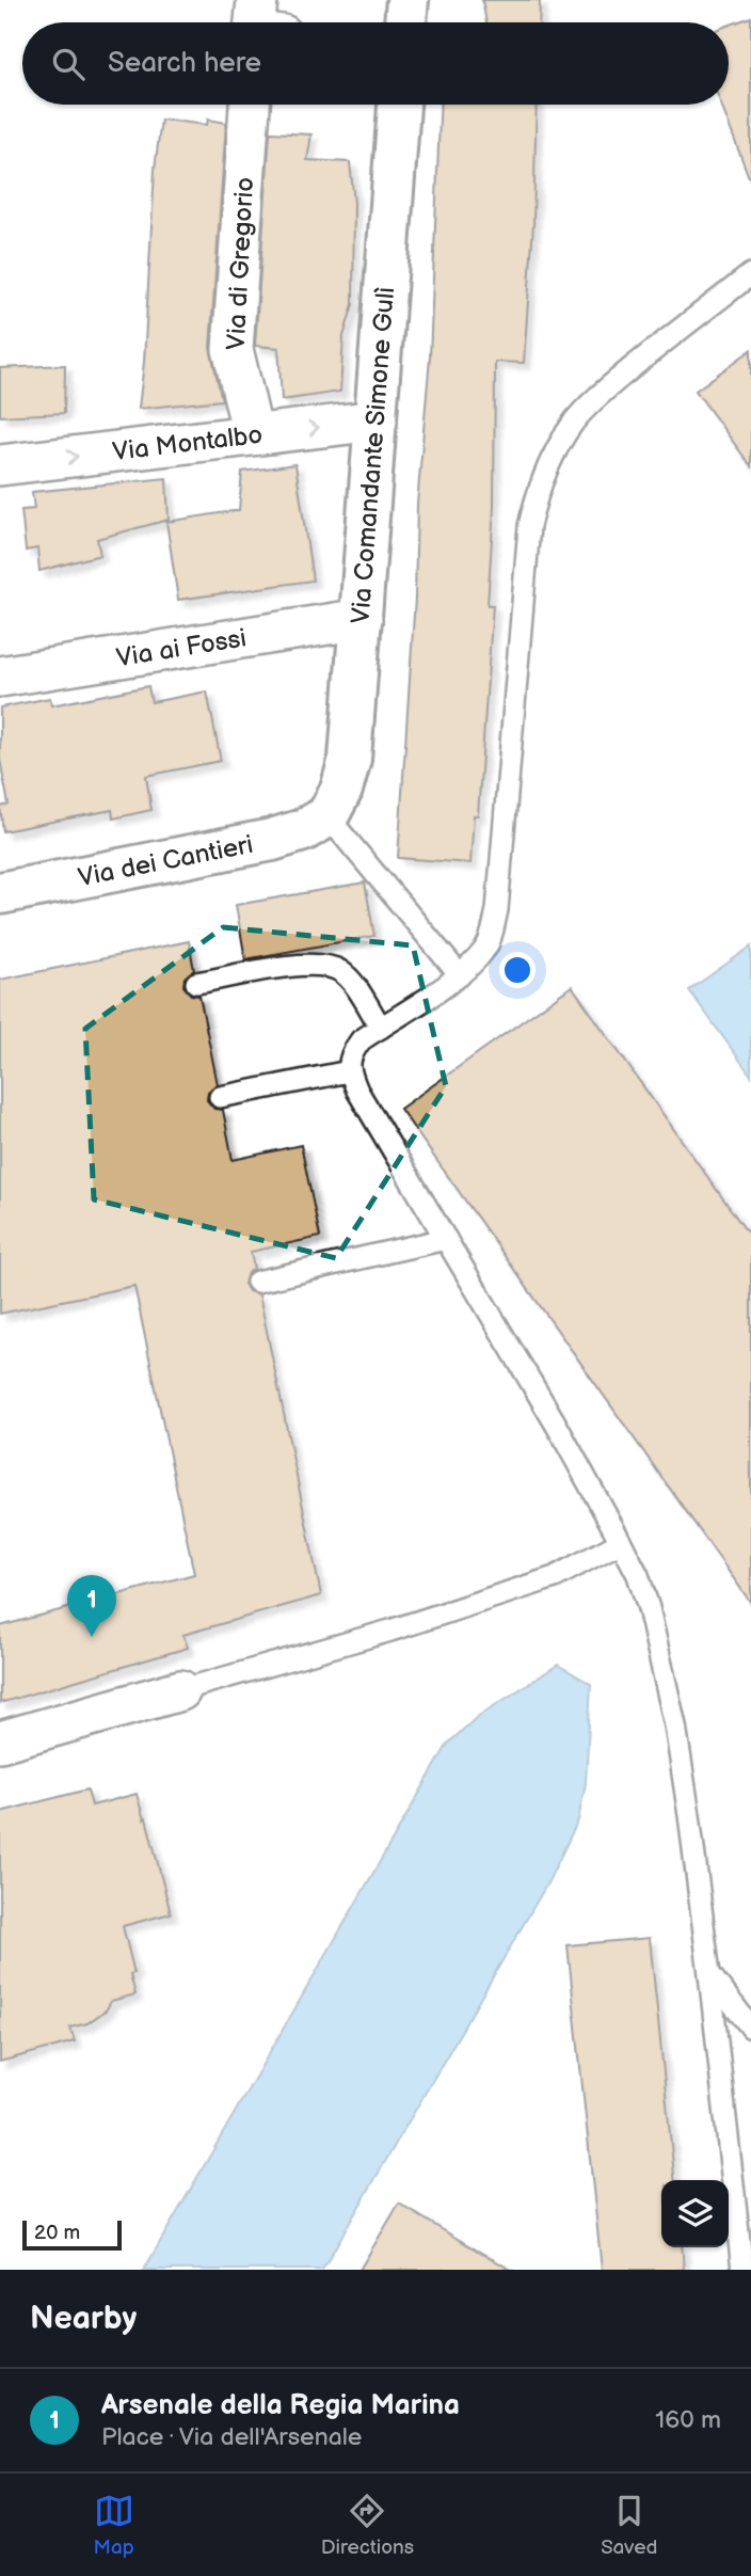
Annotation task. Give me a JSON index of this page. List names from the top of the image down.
{
  "streets": {
    "main road": ["Via Comandante Simone Gulì", "Via dei Cantieri"],
    "street": ["Via di Gregorio", "Via Montalbo", "Via ai Fossi"]
  },
  "crossings": [
    ["Via di Gregorio", "Via Montalbo"],
    ["Via Montalbo", "Via Comandante Simone Gulì"],
    ["Via Comandante Simone Gulì", "Via ai Fossi"],
    ["Via Comandante Simone Gulì", "Via dei Cantieri"]
  ],
  "one_way": ["Via Montalbo"],
  "scale_bar": "20 m",
  "page": {
    "search": "Search here",
    "pins": "1",
    "scale": "20 m",
    "heading": "Nearby",
    "list": [
      {
        "mark": "1",
        "name": "Arsenale della Regia Marina",
        "note": "Place · Via dell'Arsenale",
        "value": "160 m"
      }
    ],
    "nav": ["Map", "Directions", "Saved"]
  }
}
